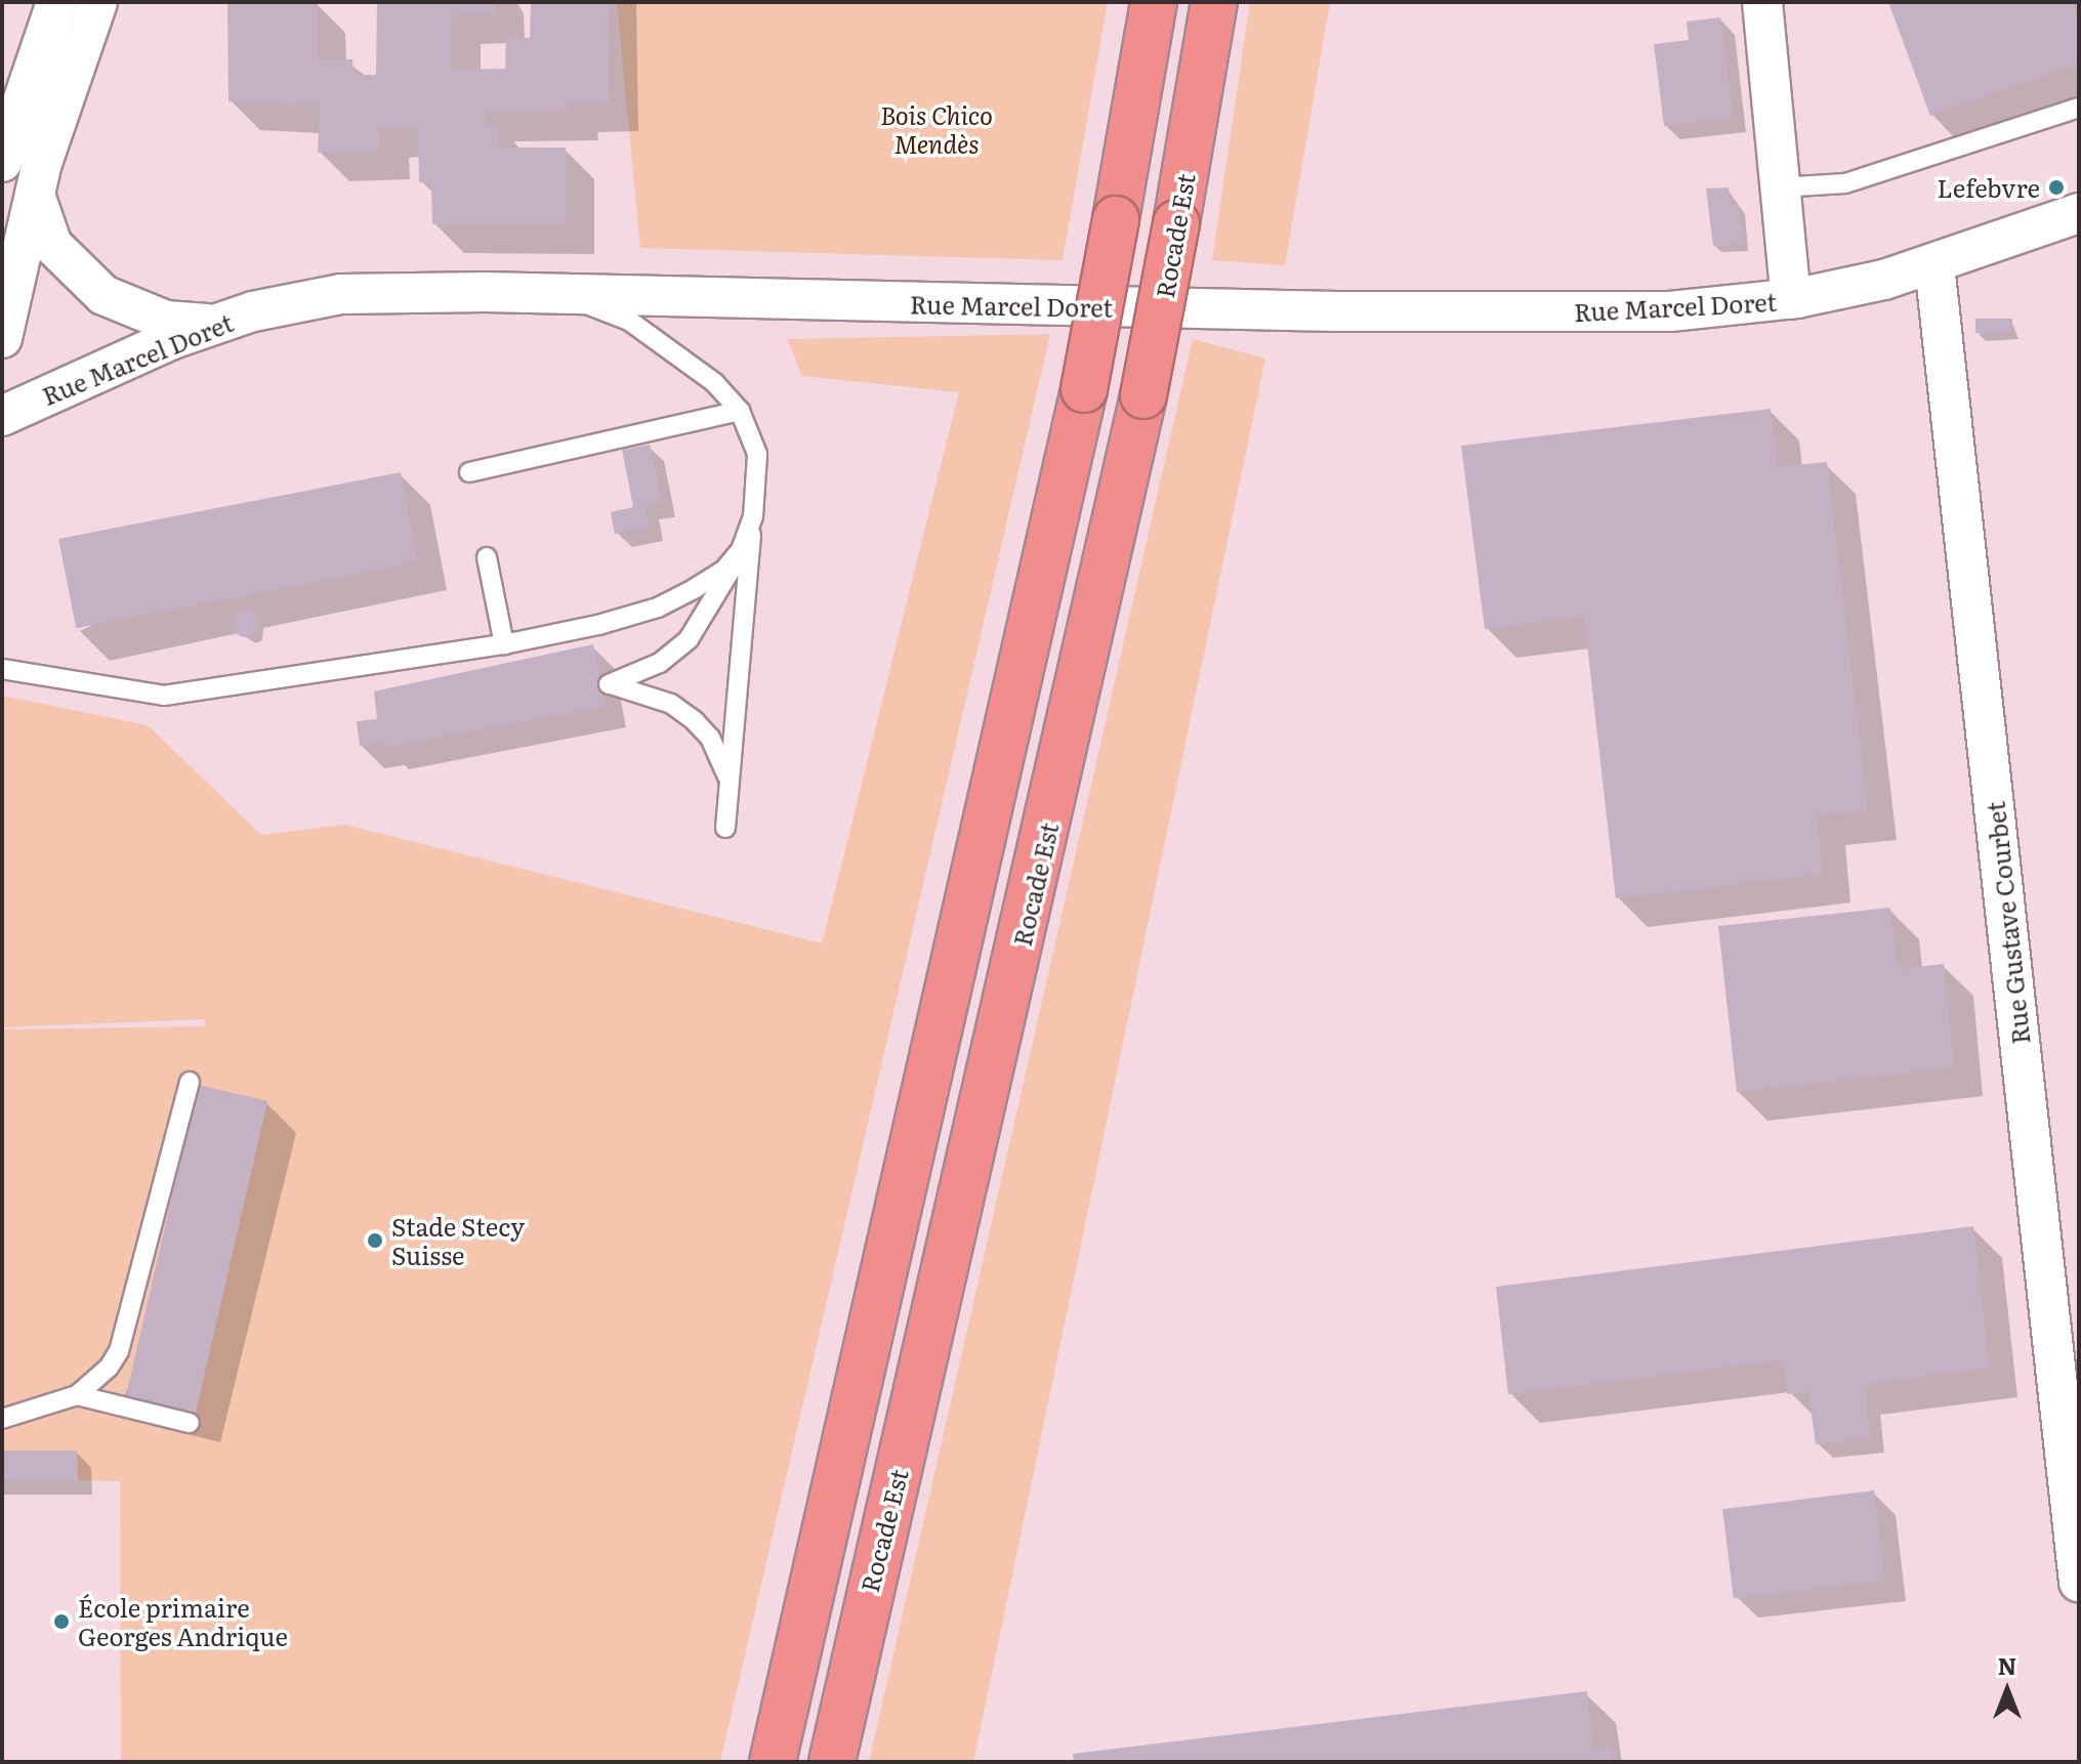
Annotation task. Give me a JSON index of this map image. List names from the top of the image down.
{
  "streets": {
    "highway": ["Rocade Est"],
    "street": ["Rue Marcel Doret", "Rue Gustave Courbet"]
  },
  "crossings": [
    ["Rue Marcel Doret", "Rue Gustave Courbet"]
  ],
  "parks": ["Bois Chico Mendès"],
  "places": ["Lefebvre", "Stade Stecy Suisse", "École primaire Georges Andrique"],
  "north": "top"
}
